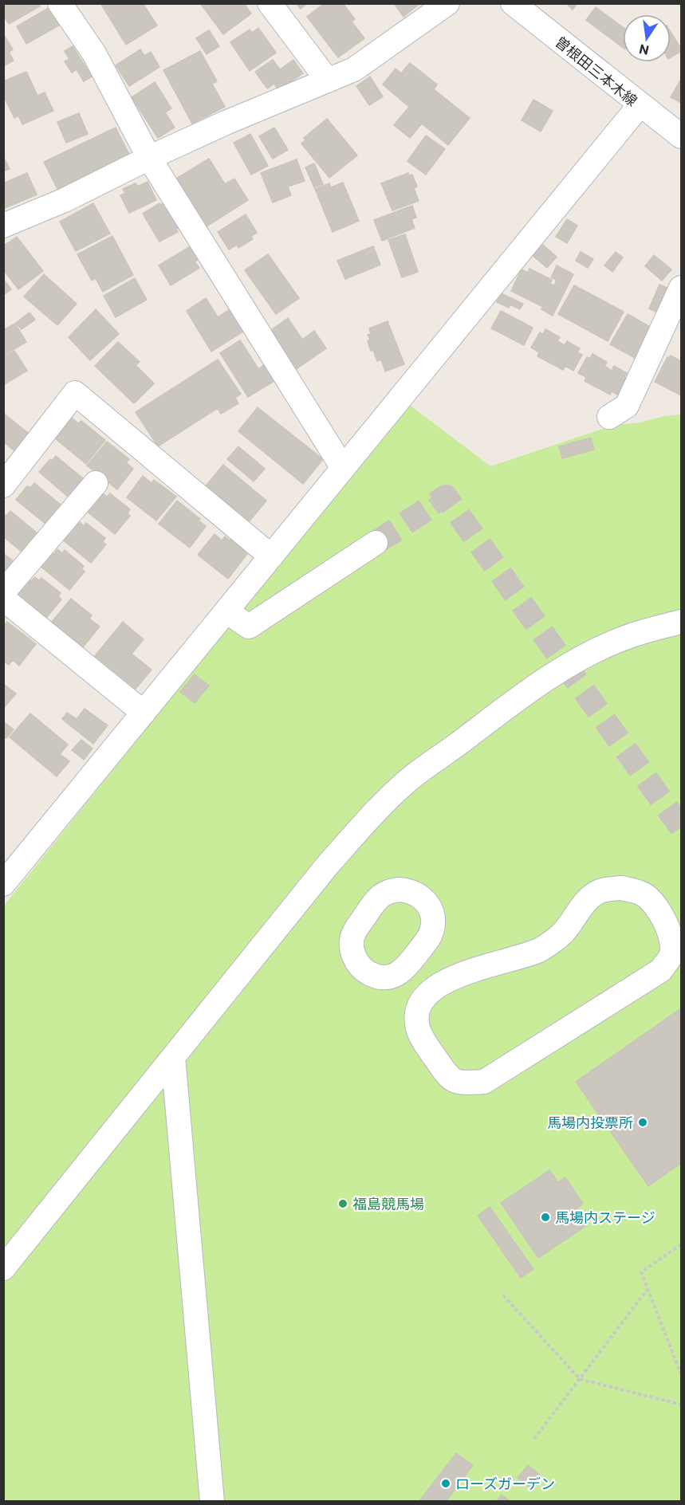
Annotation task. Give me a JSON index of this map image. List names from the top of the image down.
{
  "streets": {
    "street": ["曽根田三本木線"]
  },
  "places": [
    "馬場内投票所",
    "福島競馬場",
    "馬場内ステージ",
    "ローズガーデン"
  ],
  "north": "bottom"
}
